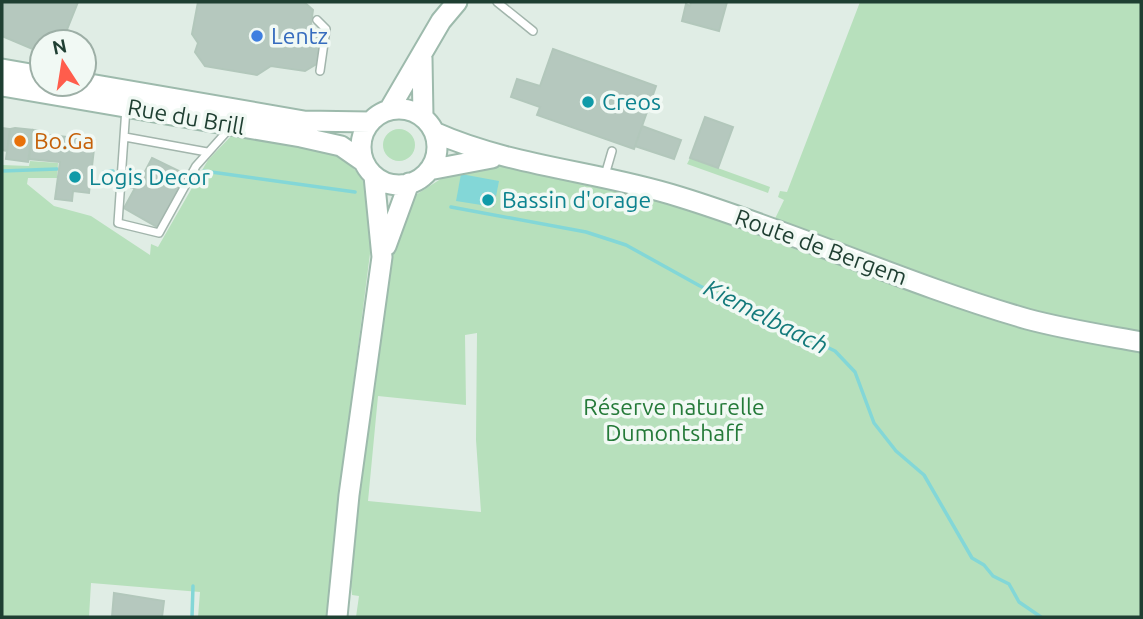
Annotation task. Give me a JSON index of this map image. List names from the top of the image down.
{
  "streets": {
    "main road": ["Rue du Brill", "Route de Bergem"]
  },
  "crossings": [
    ["Rue du Brill", "Route de Bergem"]
  ],
  "water": ["Kiemelbaach"],
  "parks": ["Réserve naturelle Dumontshaff"],
  "places": [
    "Lentz",
    "Creos",
    "Bo.Ga",
    "Logis Decor",
    "Bassin d'orage"
  ],
  "north": "top"
}
